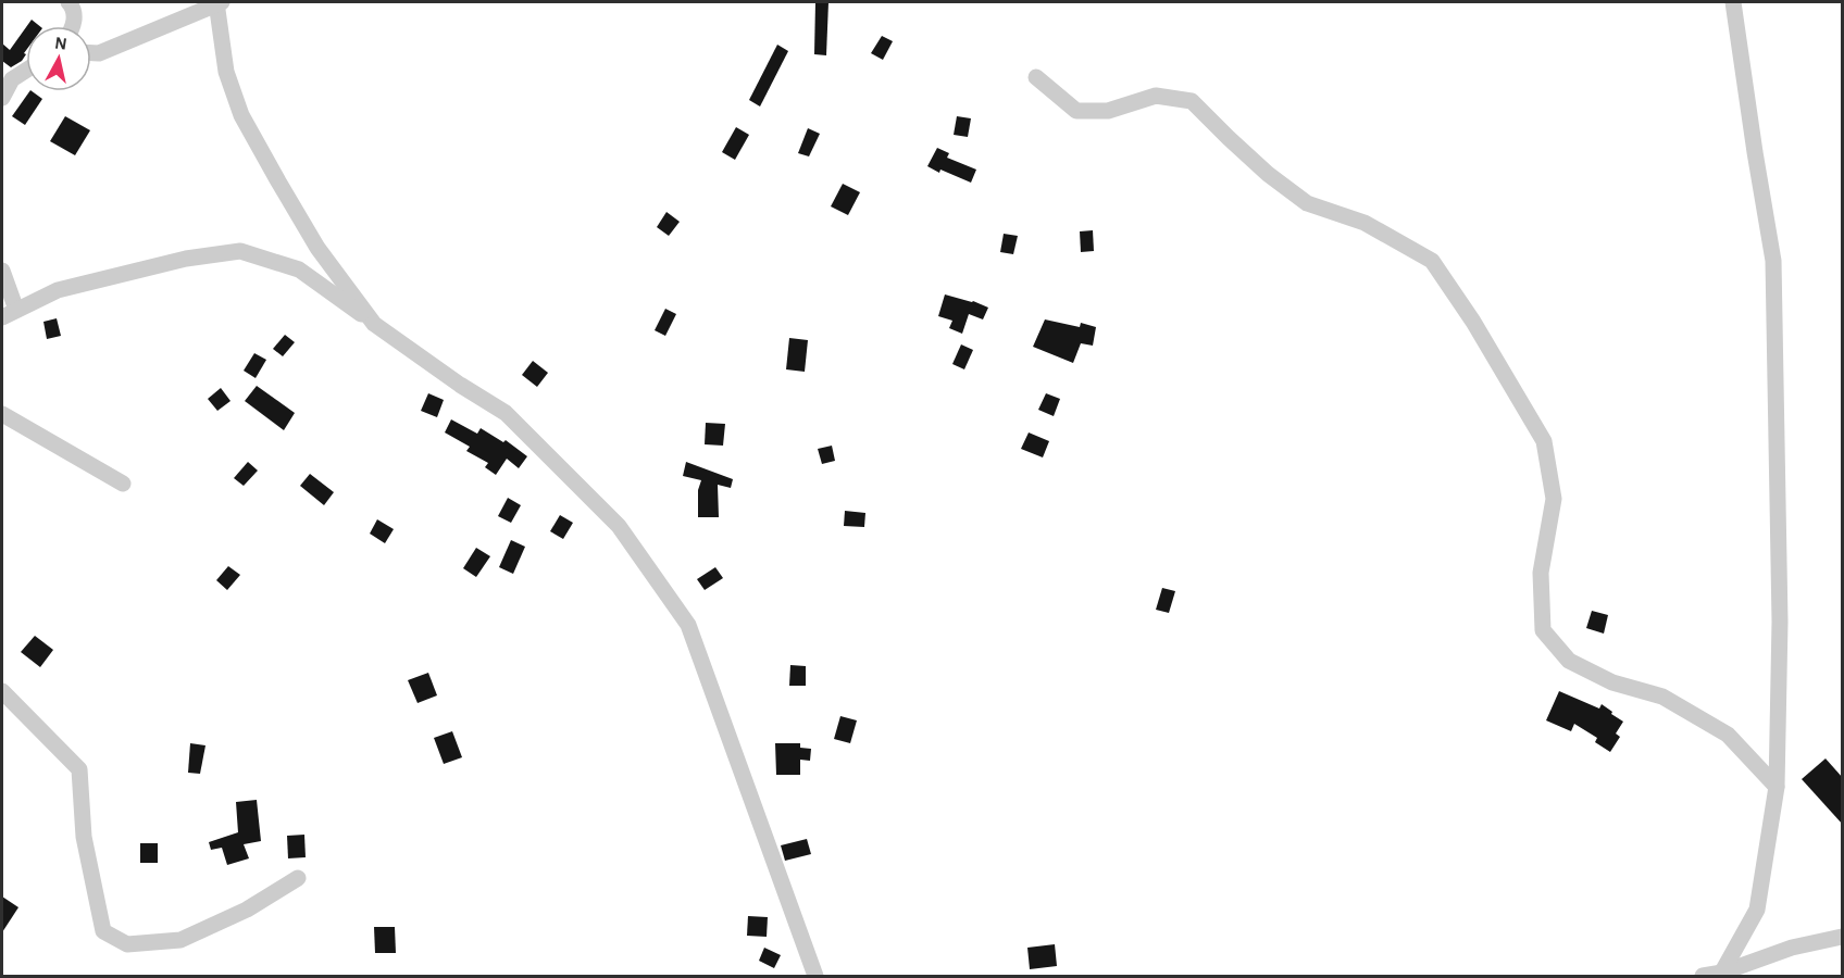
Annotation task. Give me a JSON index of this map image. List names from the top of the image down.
{
  "north": "top"
}
